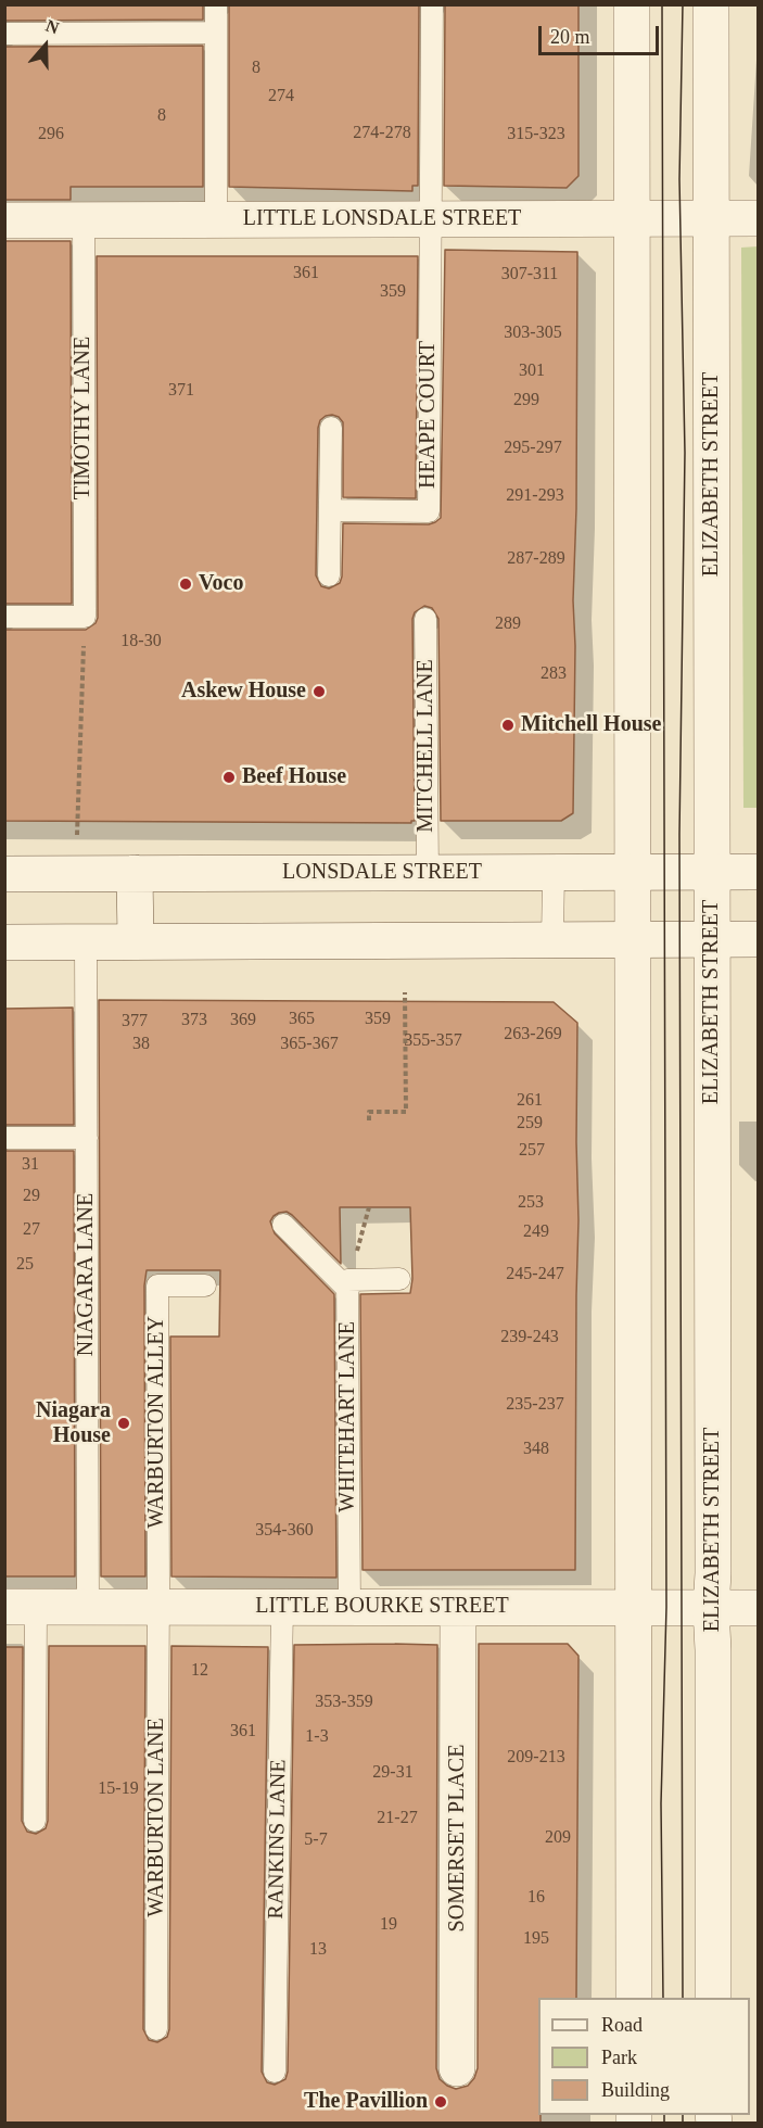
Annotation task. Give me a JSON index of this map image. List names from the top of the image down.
{
  "streets": {
    "street": [
      "LITTLE LONSDALE STREET",
      "ELIZABETH STREET",
      "LONSDALE STREET",
      "LITTLE BOURKE STREET",
      "SOMERSET PLACE"
    ],
    "lane": [
      "HEAPE COURT",
      "TIMOTHY LANE",
      "MITCHELL LANE",
      "NIAGARA LANE",
      "WHITEHART LANE",
      "WARBURTON ALLEY",
      "WARBURTON LANE",
      "RANKINS LANE"
    ]
  },
  "crossings": [
    ["LITTLE LONSDALE STREET", "HEAPE COURT"],
    ["LITTLE LONSDALE STREET", "TIMOTHY LANE"],
    ["LITTLE LONSDALE STREET", "ELIZABETH STREET"],
    ["ELIZABETH STREET", "LONSDALE STREET"],
    ["ELIZABETH STREET", "LITTLE BOURKE STREET"],
    ["MITCHELL LANE", "LONSDALE STREET"],
    ["NIAGARA LANE", "LITTLE BOURKE STREET"],
    ["WHITEHART LANE", "LITTLE BOURKE STREET"],
    ["WARBURTON ALLEY", "LITTLE BOURKE STREET"],
    ["WARBURTON ALLEY", "WARBURTON LANE"],
    ["LITTLE BOURKE STREET", "WARBURTON LANE"],
    ["LITTLE BOURKE STREET", "SOMERSET PLACE"],
    ["LITTLE BOURKE STREET", "RANKINS LANE"]
  ],
  "places": [
    "Voco",
    "Askew House",
    "Mitchell House",
    "Beef House",
    "Niagara House",
    "The Pavillion"
  ],
  "house_numbers": [
    "8",
    "274",
    "8",
    "274-278",
    "296",
    "315-323",
    "361",
    "307-311",
    "359",
    "303-305",
    "301",
    "371",
    "299",
    "295-297",
    "291-293",
    "287-289",
    "289",
    "18-30",
    "283",
    "365",
    "359",
    "373",
    "369",
    "377",
    "263-269",
    "355-357",
    "38",
    "365-367",
    "261",
    "259",
    "257",
    "31",
    "29",
    "253",
    "27",
    "249",
    "25",
    "245-247",
    "239-243",
    "235-237",
    "348",
    "354-360",
    "12",
    "353-359",
    "361",
    "1-3",
    "209-213",
    "29-31",
    "15-19",
    "21-27",
    "209",
    "5-7",
    "16",
    "19",
    "195",
    "13"
  ],
  "legend": ["Road", "Park", "Building"],
  "scale_bar": "20 m",
  "north": "top"
}
